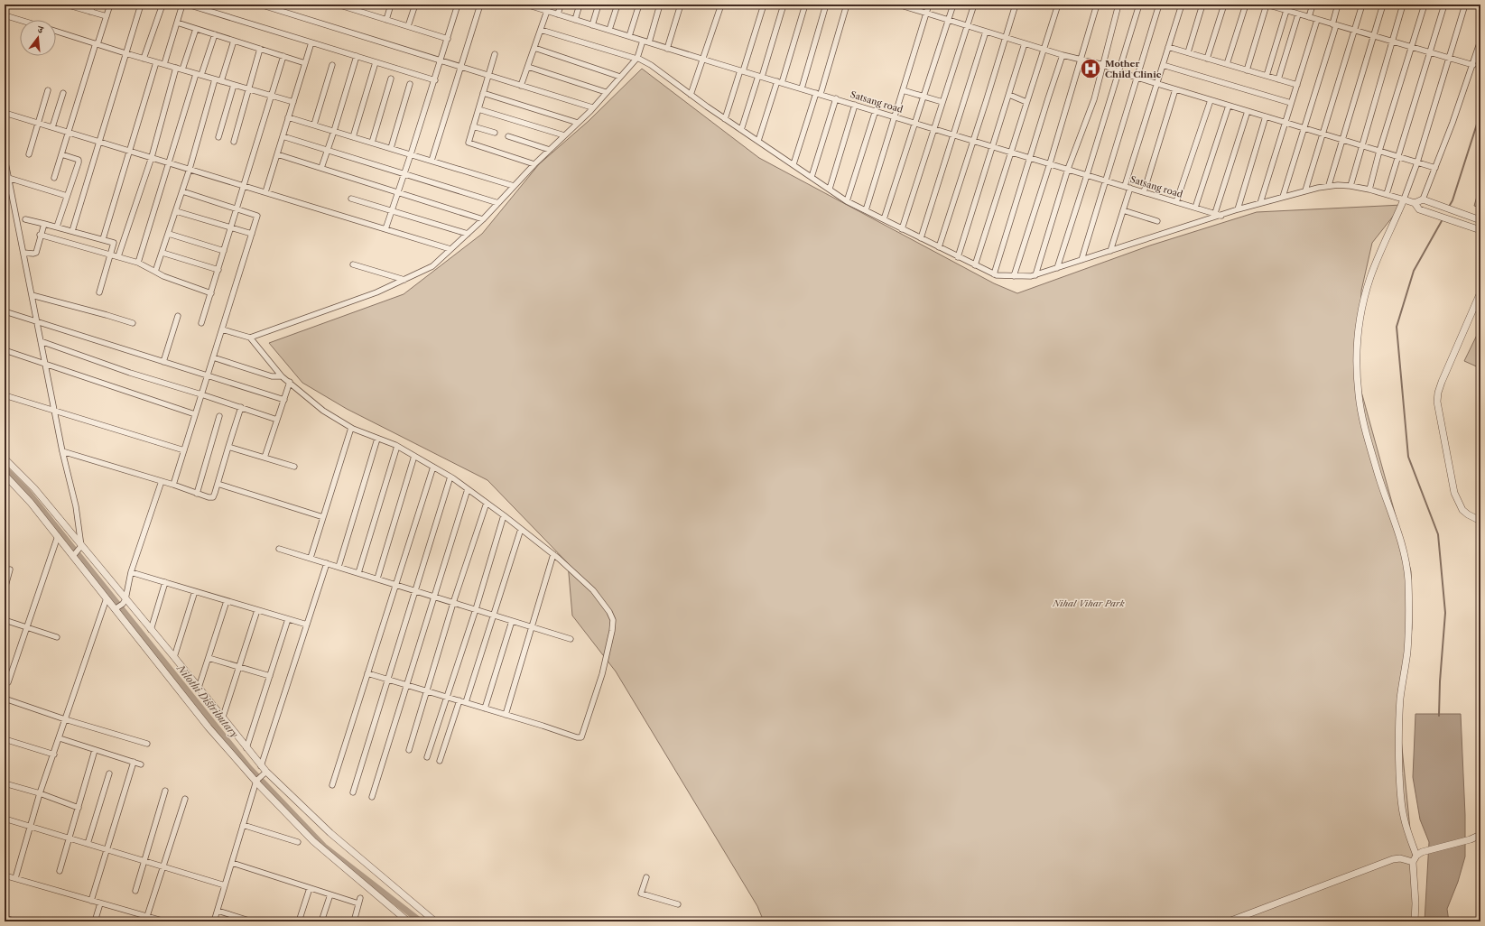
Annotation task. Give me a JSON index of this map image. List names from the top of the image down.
{
  "streets": {
    "street": ["Satsang road"]
  },
  "water": ["Nilothi Distributary"],
  "parks": ["Nihal Vihar Park"],
  "places": {
    "hospital": ["Mother Child Clinic"]
  },
  "north": "top"
}
